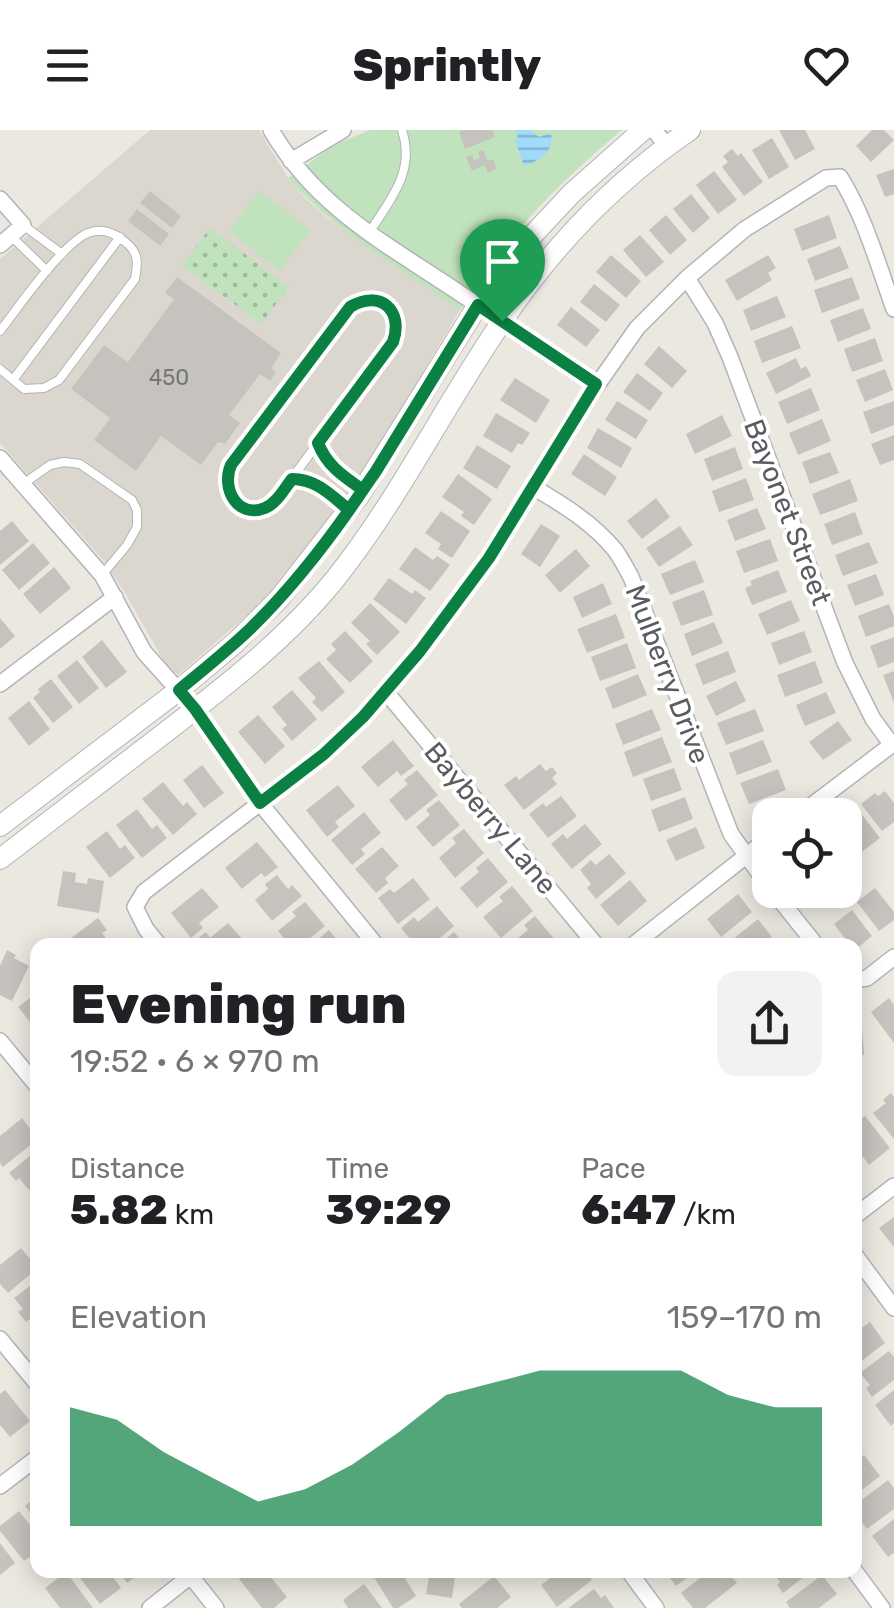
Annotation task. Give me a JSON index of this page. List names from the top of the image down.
{
  "streets": {
    "street": ["Bayonet Street", "Mulberry Drive", "Bayberry Lane"]
  },
  "house_numbers": ["450"],
  "page": {
    "header": "Sprintly",
    "heading": ["Evening run", "19:52 · 6 × 970 m"],
    "stats": [
      ["Distance", "5.82 km"],
      ["Time", "39:29"],
      ["Pace", "6:47 /km"]
    ],
    "chart": ["Elevation", "159–170 m"]
  }
}
